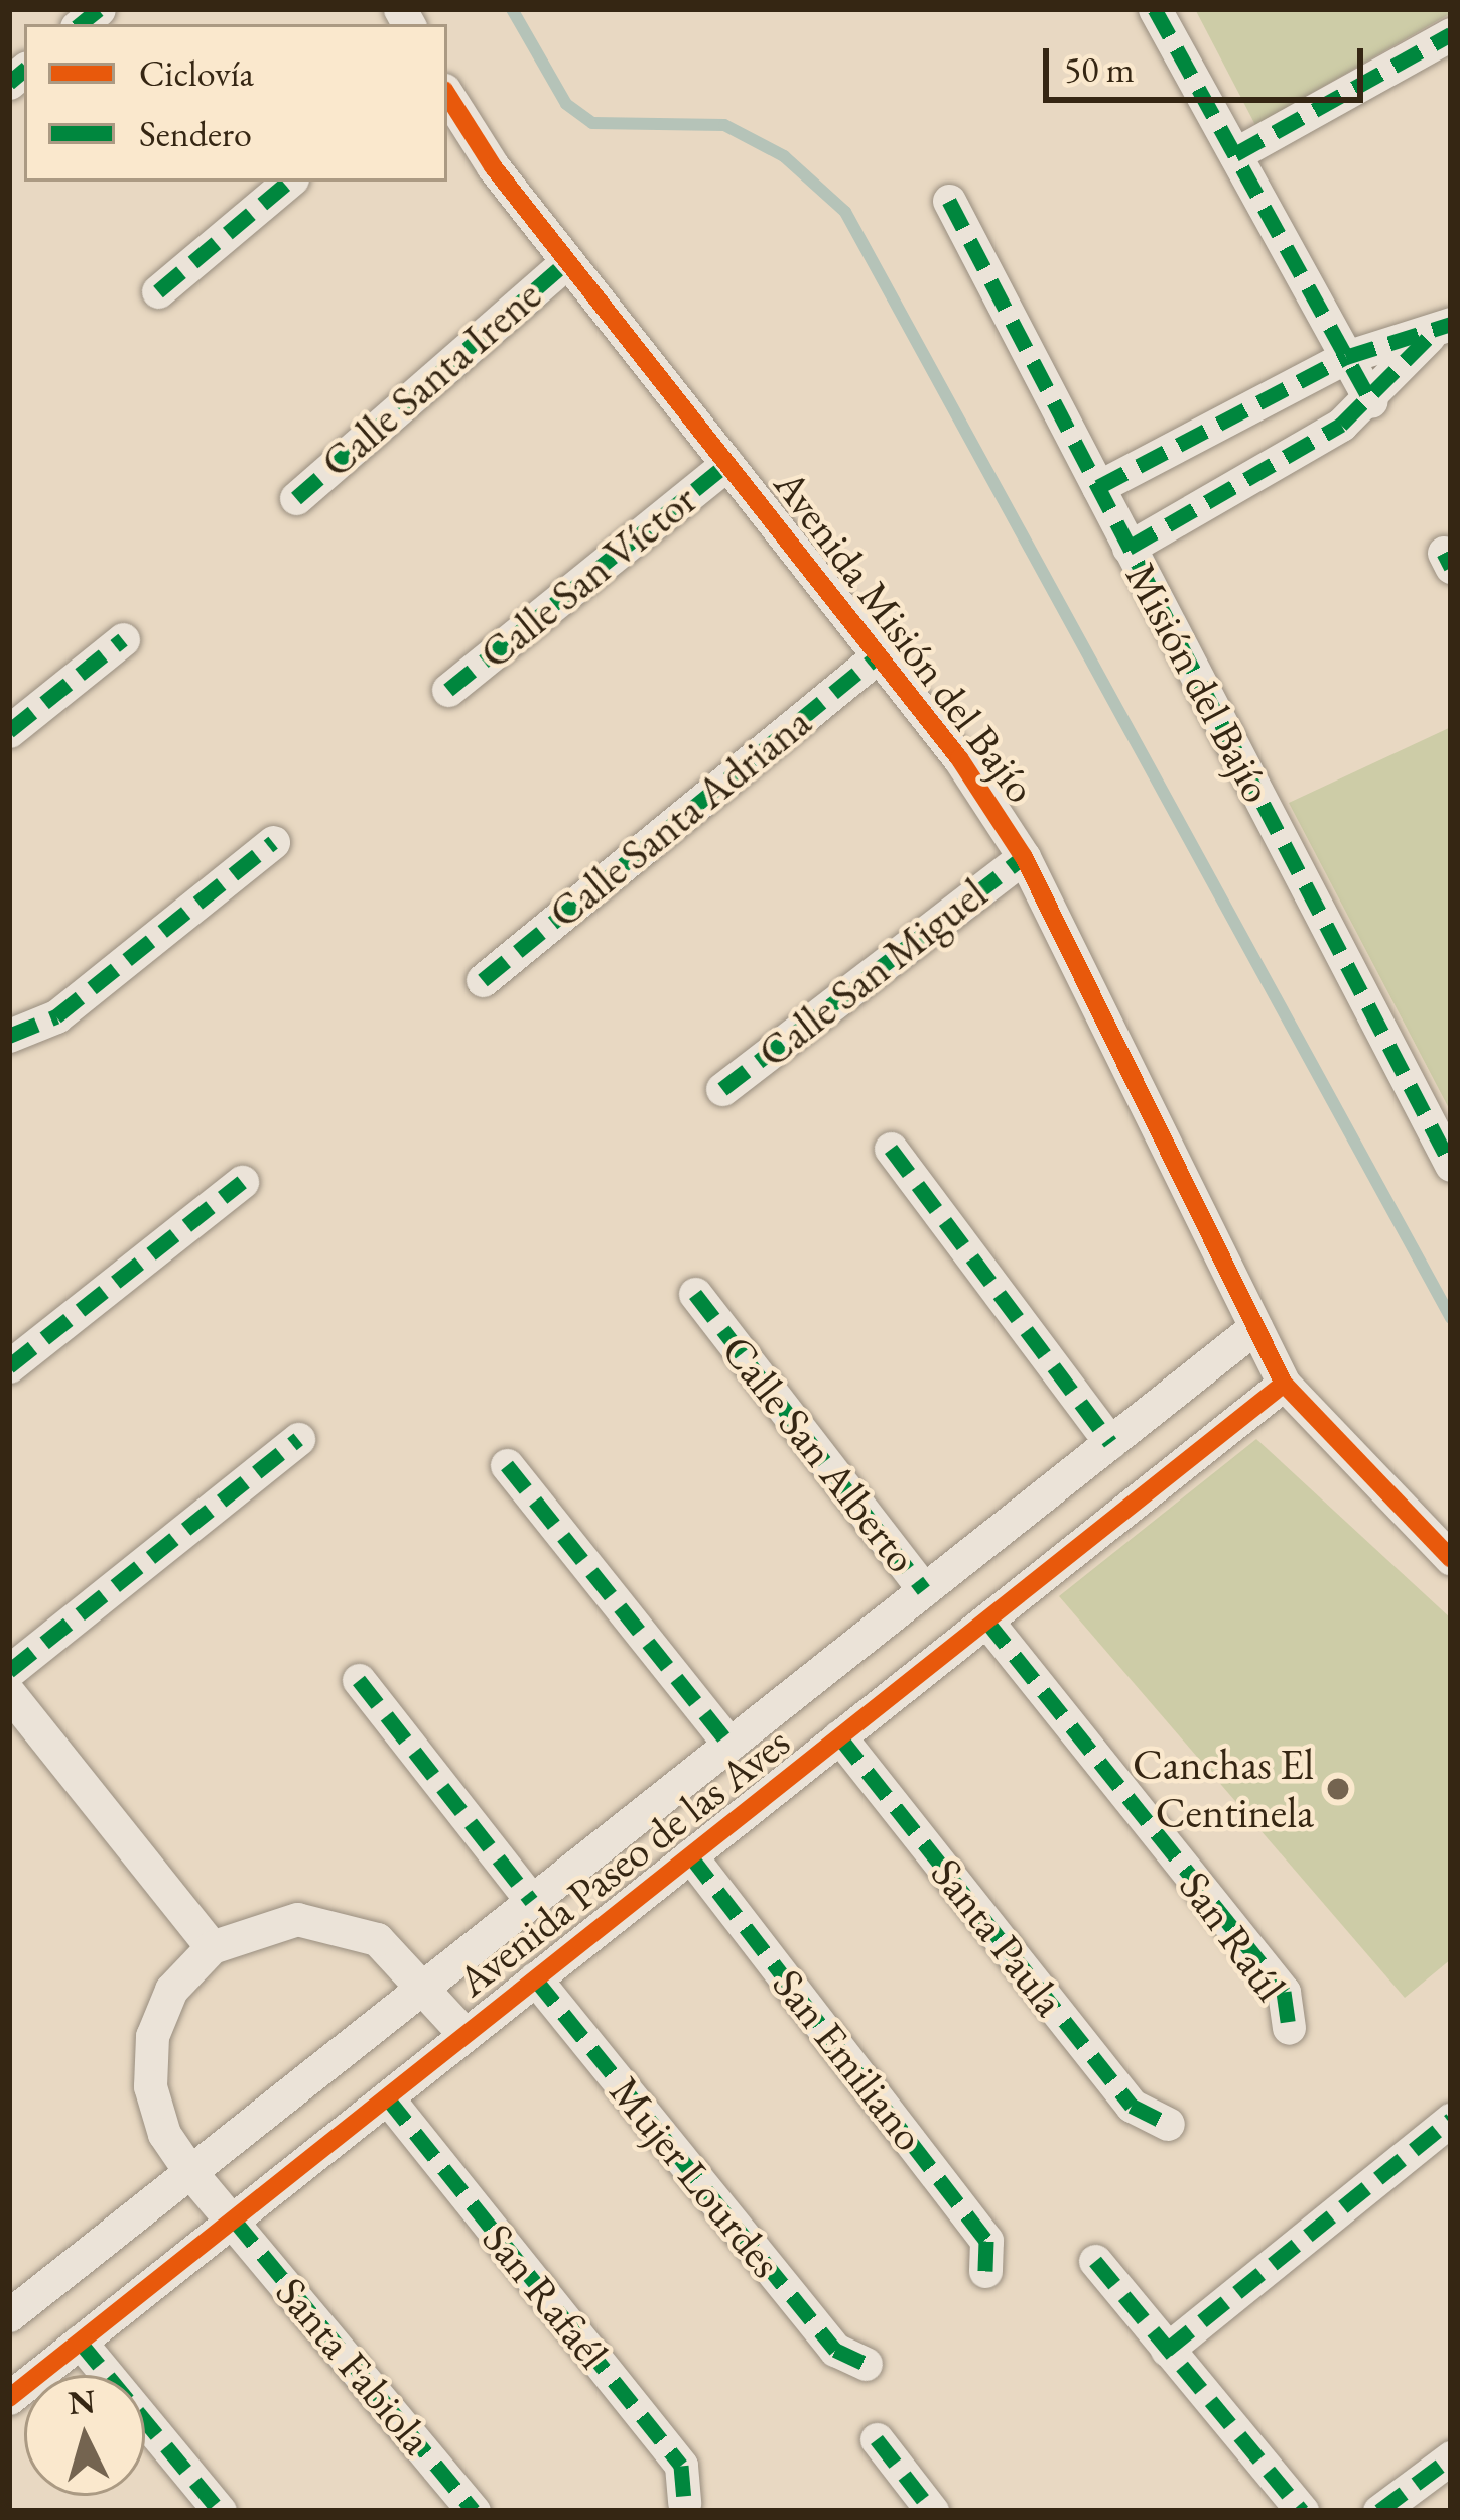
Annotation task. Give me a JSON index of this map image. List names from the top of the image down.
{
  "streets": {
    "street": [
      "Calle Santa Irene",
      "Calle San Víctor",
      "Avenida Misión del Bajío",
      "Misión del Bajío",
      "Calle Santa Adriana",
      "Calle San Miguel",
      "Calle San Alberto",
      "Avenida Paseo de las Aves",
      "San Raúl",
      "Santa Paula",
      "San Emiliano",
      "Mujer Lourdes",
      "San Rafaél",
      "Santa Fabiola"
    ]
  },
  "crossings": [
    ["Calle Santa Irene", "Avenida Misión del Bajío"],
    ["Calle San Víctor", "Avenida Misión del Bajío"],
    ["Avenida Misión del Bajío", "Calle Santa Adriana"],
    ["Avenida Misión del Bajío", "Calle San Miguel"],
    ["Avenida Misión del Bajío", "Avenida Paseo de las Aves"],
    ["Calle San Alberto", "Avenida Paseo de las Aves"],
    ["Avenida Paseo de las Aves", "San Raúl"],
    ["Avenida Paseo de las Aves", "Santa Paula"],
    ["Avenida Paseo de las Aves", "San Emiliano"],
    ["Avenida Paseo de las Aves", "Mujer Lourdes"],
    ["Avenida Paseo de las Aves", "San Rafaél"],
    ["Avenida Paseo de las Aves", "Santa Fabiola"]
  ],
  "places": ["Canchas El Centinela"],
  "legend": ["Ciclovía", "Sendero"],
  "scale_bar": "50 m",
  "north": "top"
}
